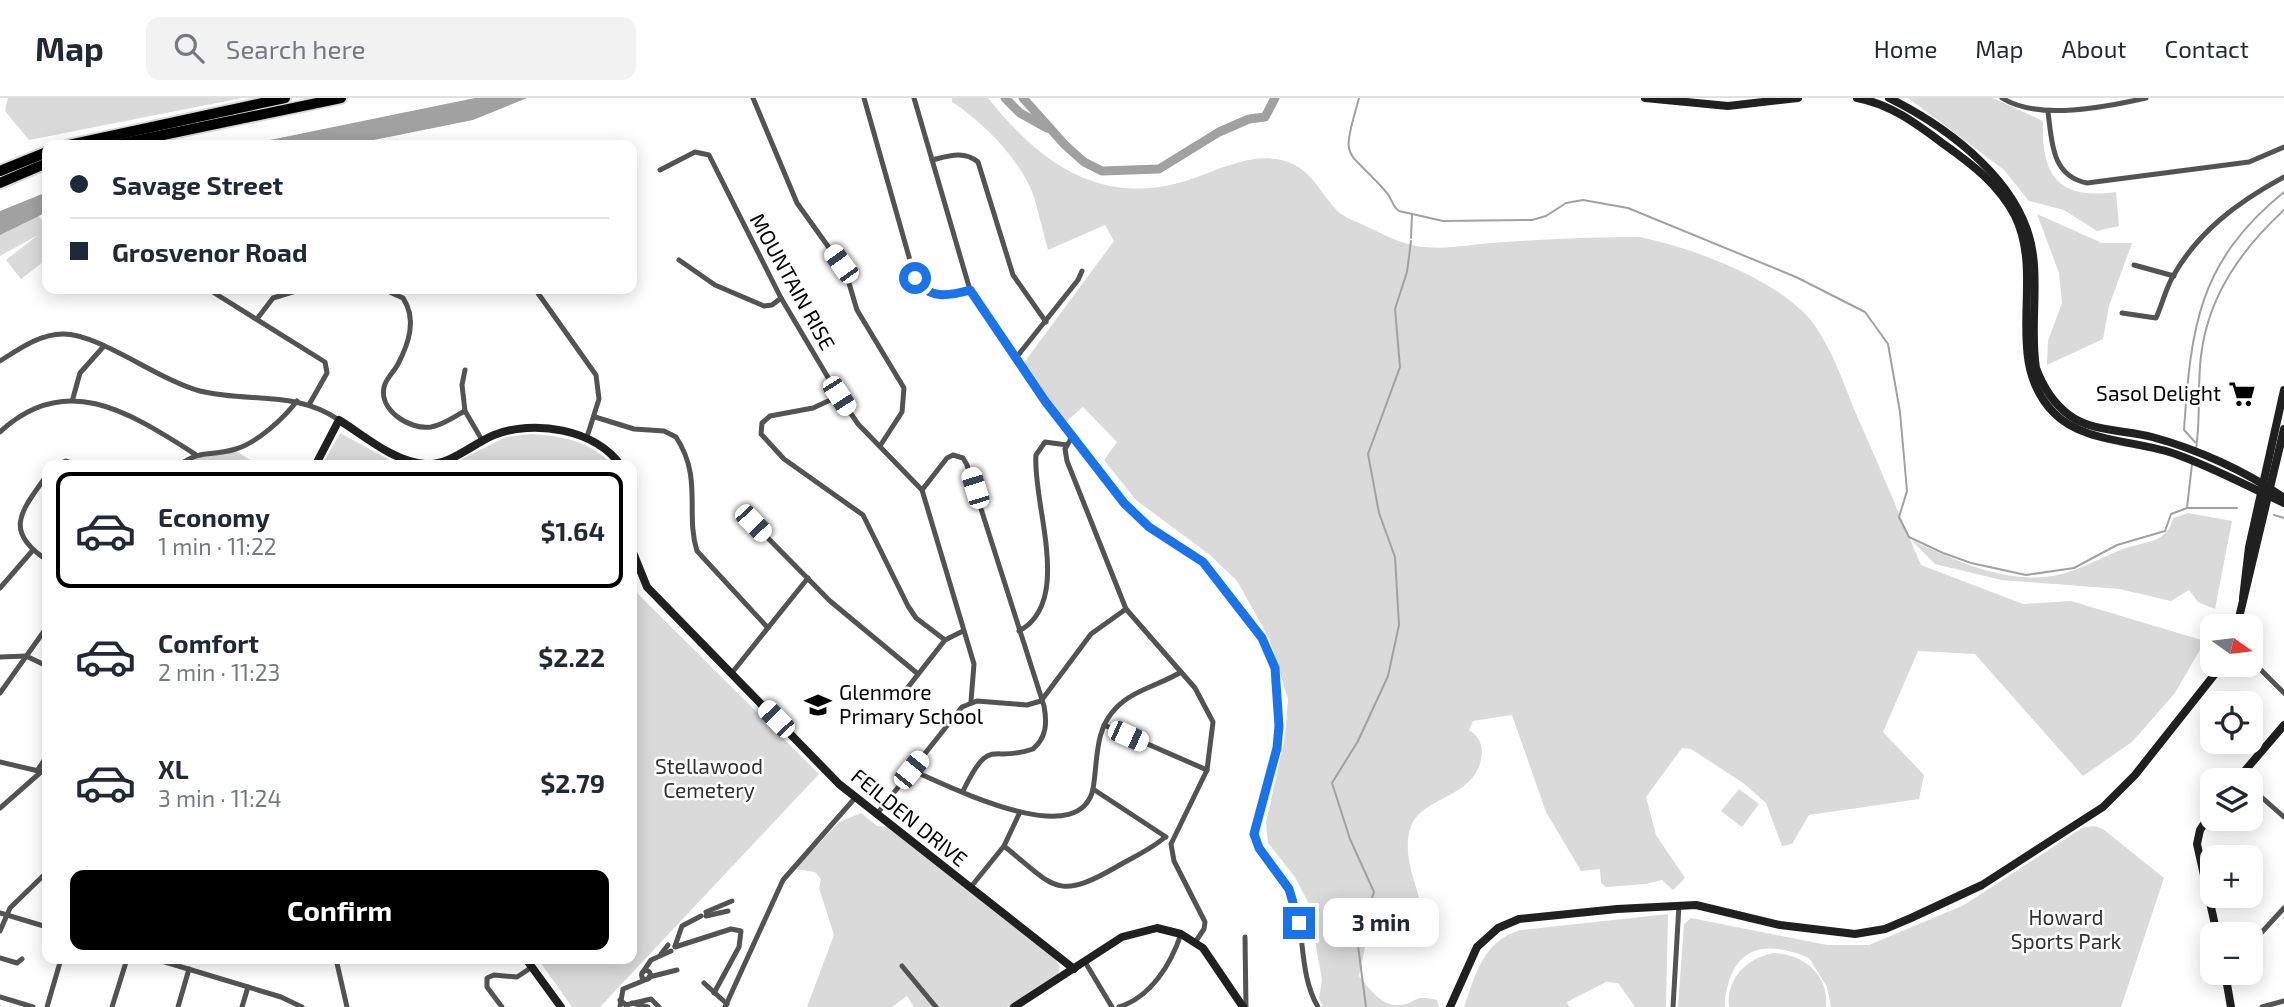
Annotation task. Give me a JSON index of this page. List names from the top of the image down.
{
  "streets": {
    "main road": ["FEILDEN DRIVE"],
    "street": ["MOUNTAIN RISE"]
  },
  "parks": ["Stellawood Cemetery", "Howard Sports Park"],
  "places": {
    "supermarket": ["Sasol Delight"],
    "school or university": ["Glenmore Primary School"]
  },
  "north": "right",
  "page": {
    "header": "Map",
    "search": "Search here",
    "nav": [
      "Home",
      "Map",
      "About",
      "Contact"
    ],
    "banner": ["Savage Street", "Grosvenor Road"],
    "list": [
      {
        "name": "Economy",
        "note": "1 min · 11:22",
        "value": "$1.64"
      },
      {
        "name": "Comfort",
        "note": "2 min · 11:23",
        "value": "$2.22"
      },
      {
        "name": "XL",
        "note": "3 min · 11:24",
        "value": "$2.79"
      }
    ],
    "map_buttons": ["+", "−"],
    "buttons": "Confirm",
    "bubble": "3 min"
  }
}
